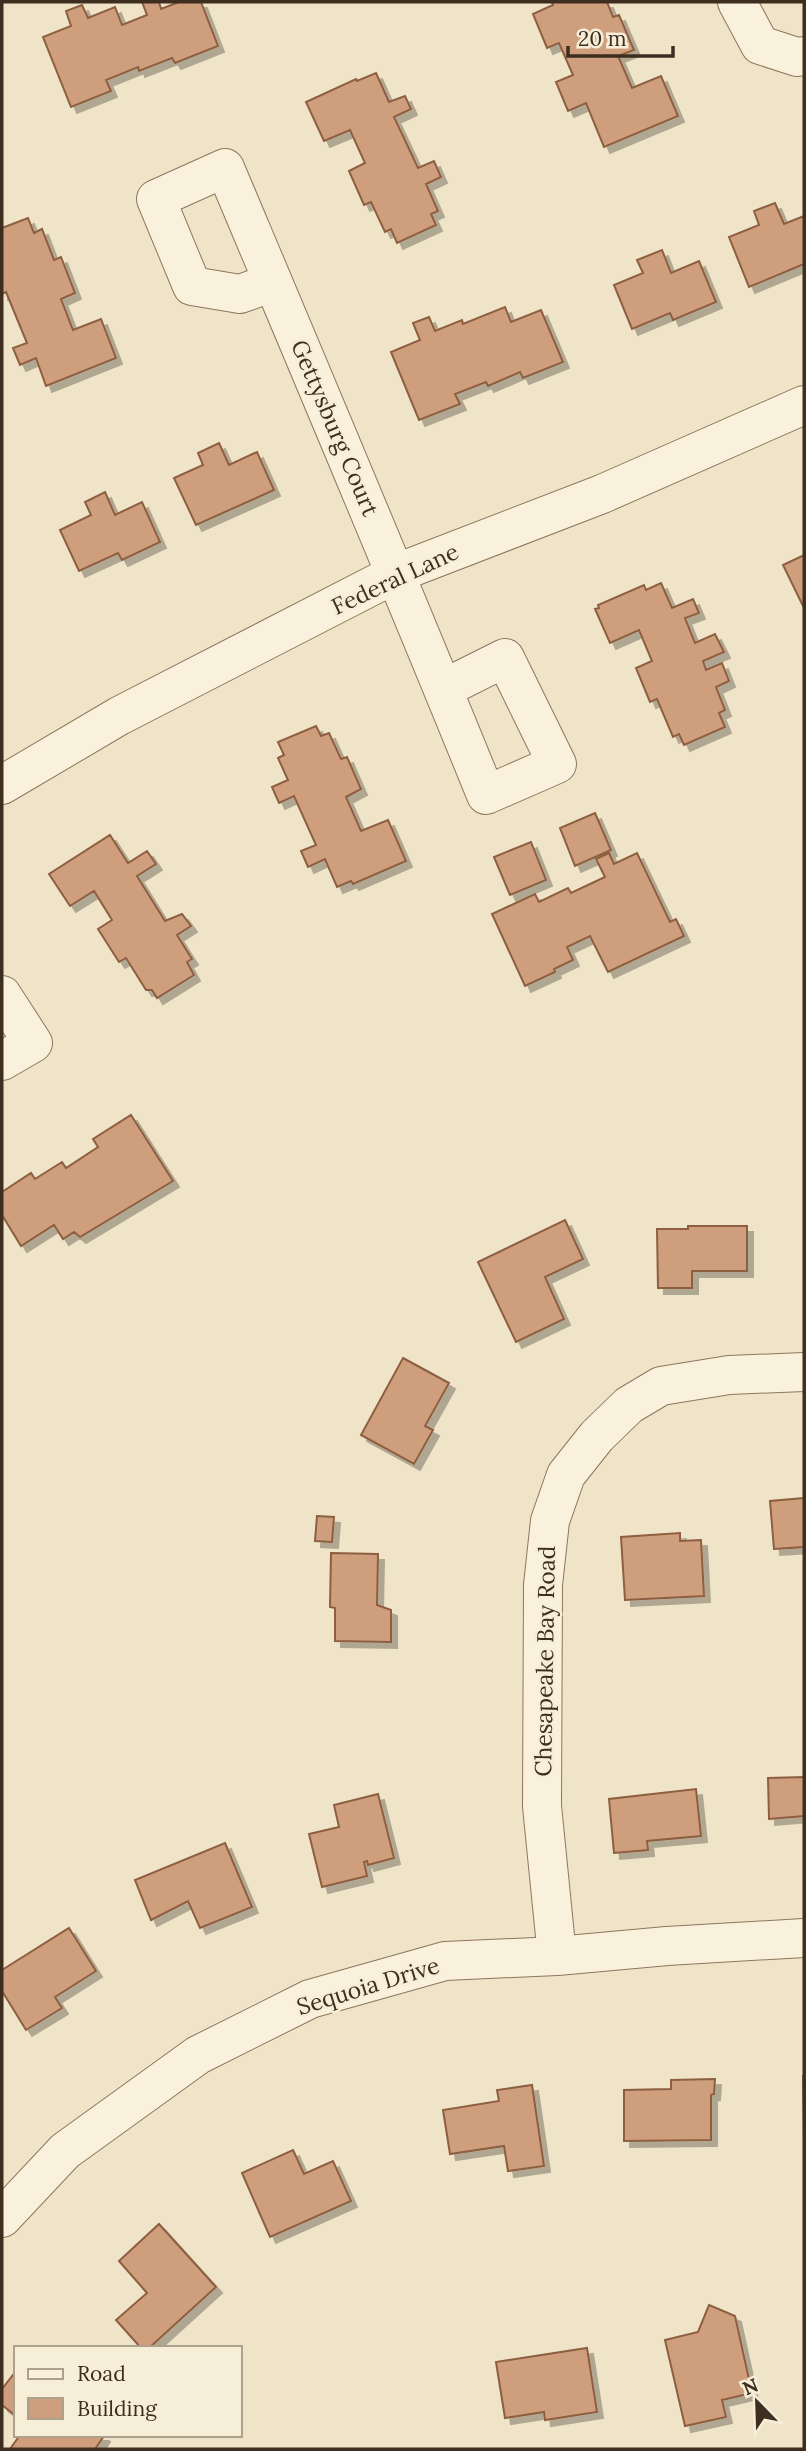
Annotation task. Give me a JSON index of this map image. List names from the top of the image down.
{
  "streets": {
    "street": [
      "Gettysburg Court",
      "Federal Lane",
      "Chesapeake Bay Road",
      "Sequoia Drive"
    ]
  },
  "crossings": [
    ["Gettysburg Court", "Federal Lane"],
    ["Chesapeake Bay Road", "Sequoia Drive"]
  ],
  "legend": ["Road", "Building"],
  "scale_bar": "20 m",
  "north": "top left"
}
